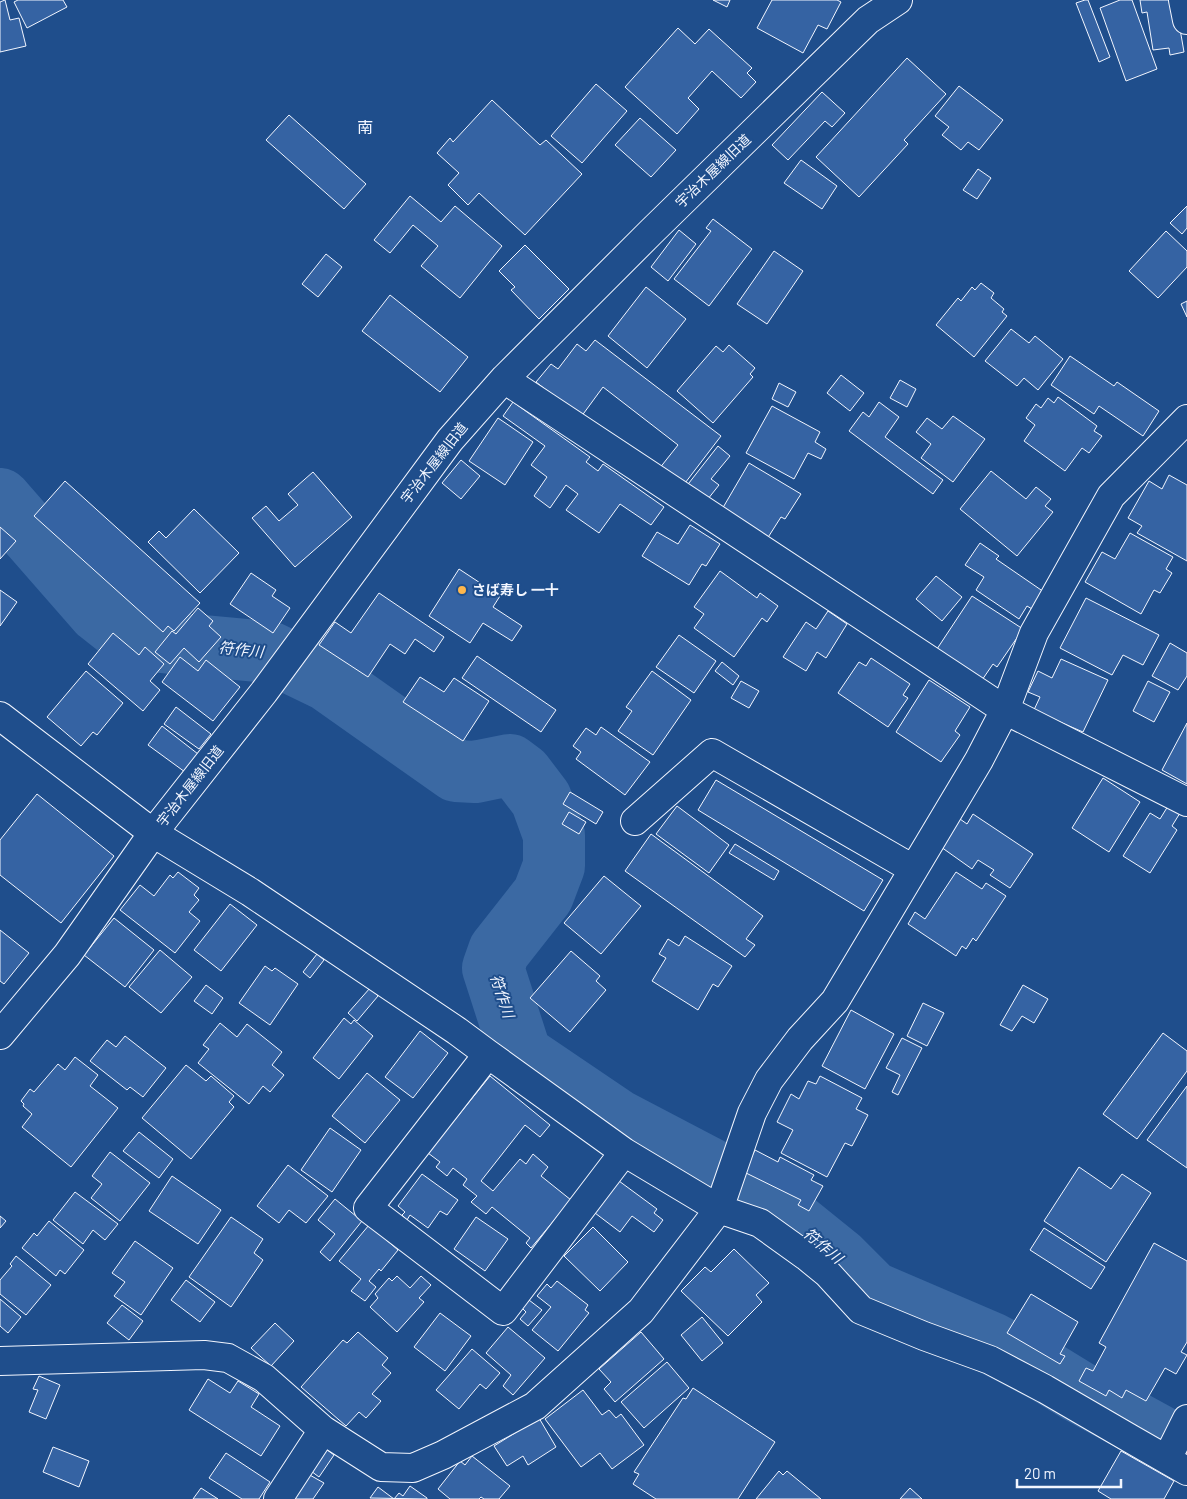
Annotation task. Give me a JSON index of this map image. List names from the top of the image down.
{
  "streets": {
    "street": ["宇治木屋線旧道"]
  },
  "districts": ["南"],
  "water": ["符作川"],
  "places": ["さば寿し 一十"],
  "scale_bar": "20 m"
}
